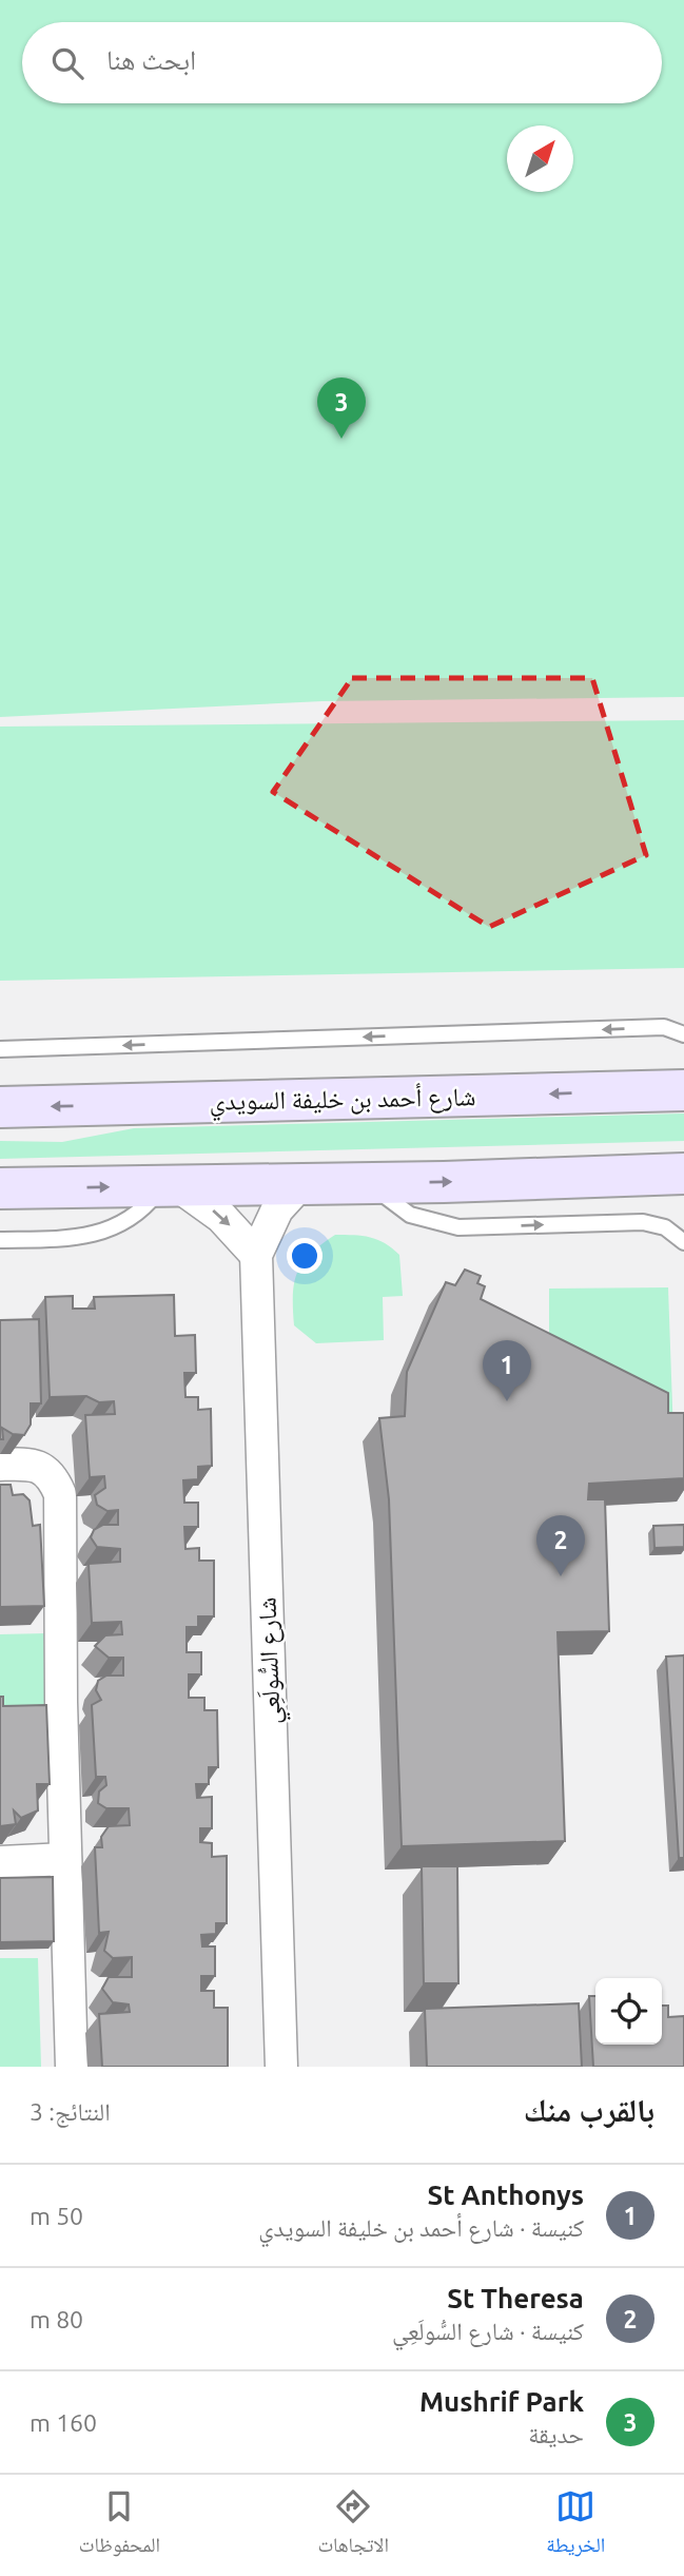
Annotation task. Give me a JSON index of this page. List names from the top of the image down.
{
  "streets": {
    "street": ["شارع أحمد بن خليفة السويدي", "شارع السُّولَعِي"]
  },
  "north": "top right",
  "page": {
    "search": "ابحث هنا",
    "pins": ["3", "1", "2"],
    "heading": ["بالقرب منك", "النتائج: 3"],
    "list": [
      {
        "mark": "1",
        "name": "St Anthonys",
        "note": "كنيسة · شارع أحمد بن خليفة السويدي",
        "value": "50 m"
      },
      {
        "mark": "2",
        "name": "St Theresa",
        "note": "كنيسة · شارع السُّولَعِي",
        "value": "80 m"
      },
      {
        "mark": "3",
        "name": "Mushrif Park",
        "note": "حديقة",
        "value": "160 m"
      }
    ],
    "nav": ["الخريطة", "الاتجاهات", "المحفوظات"]
  }
}
